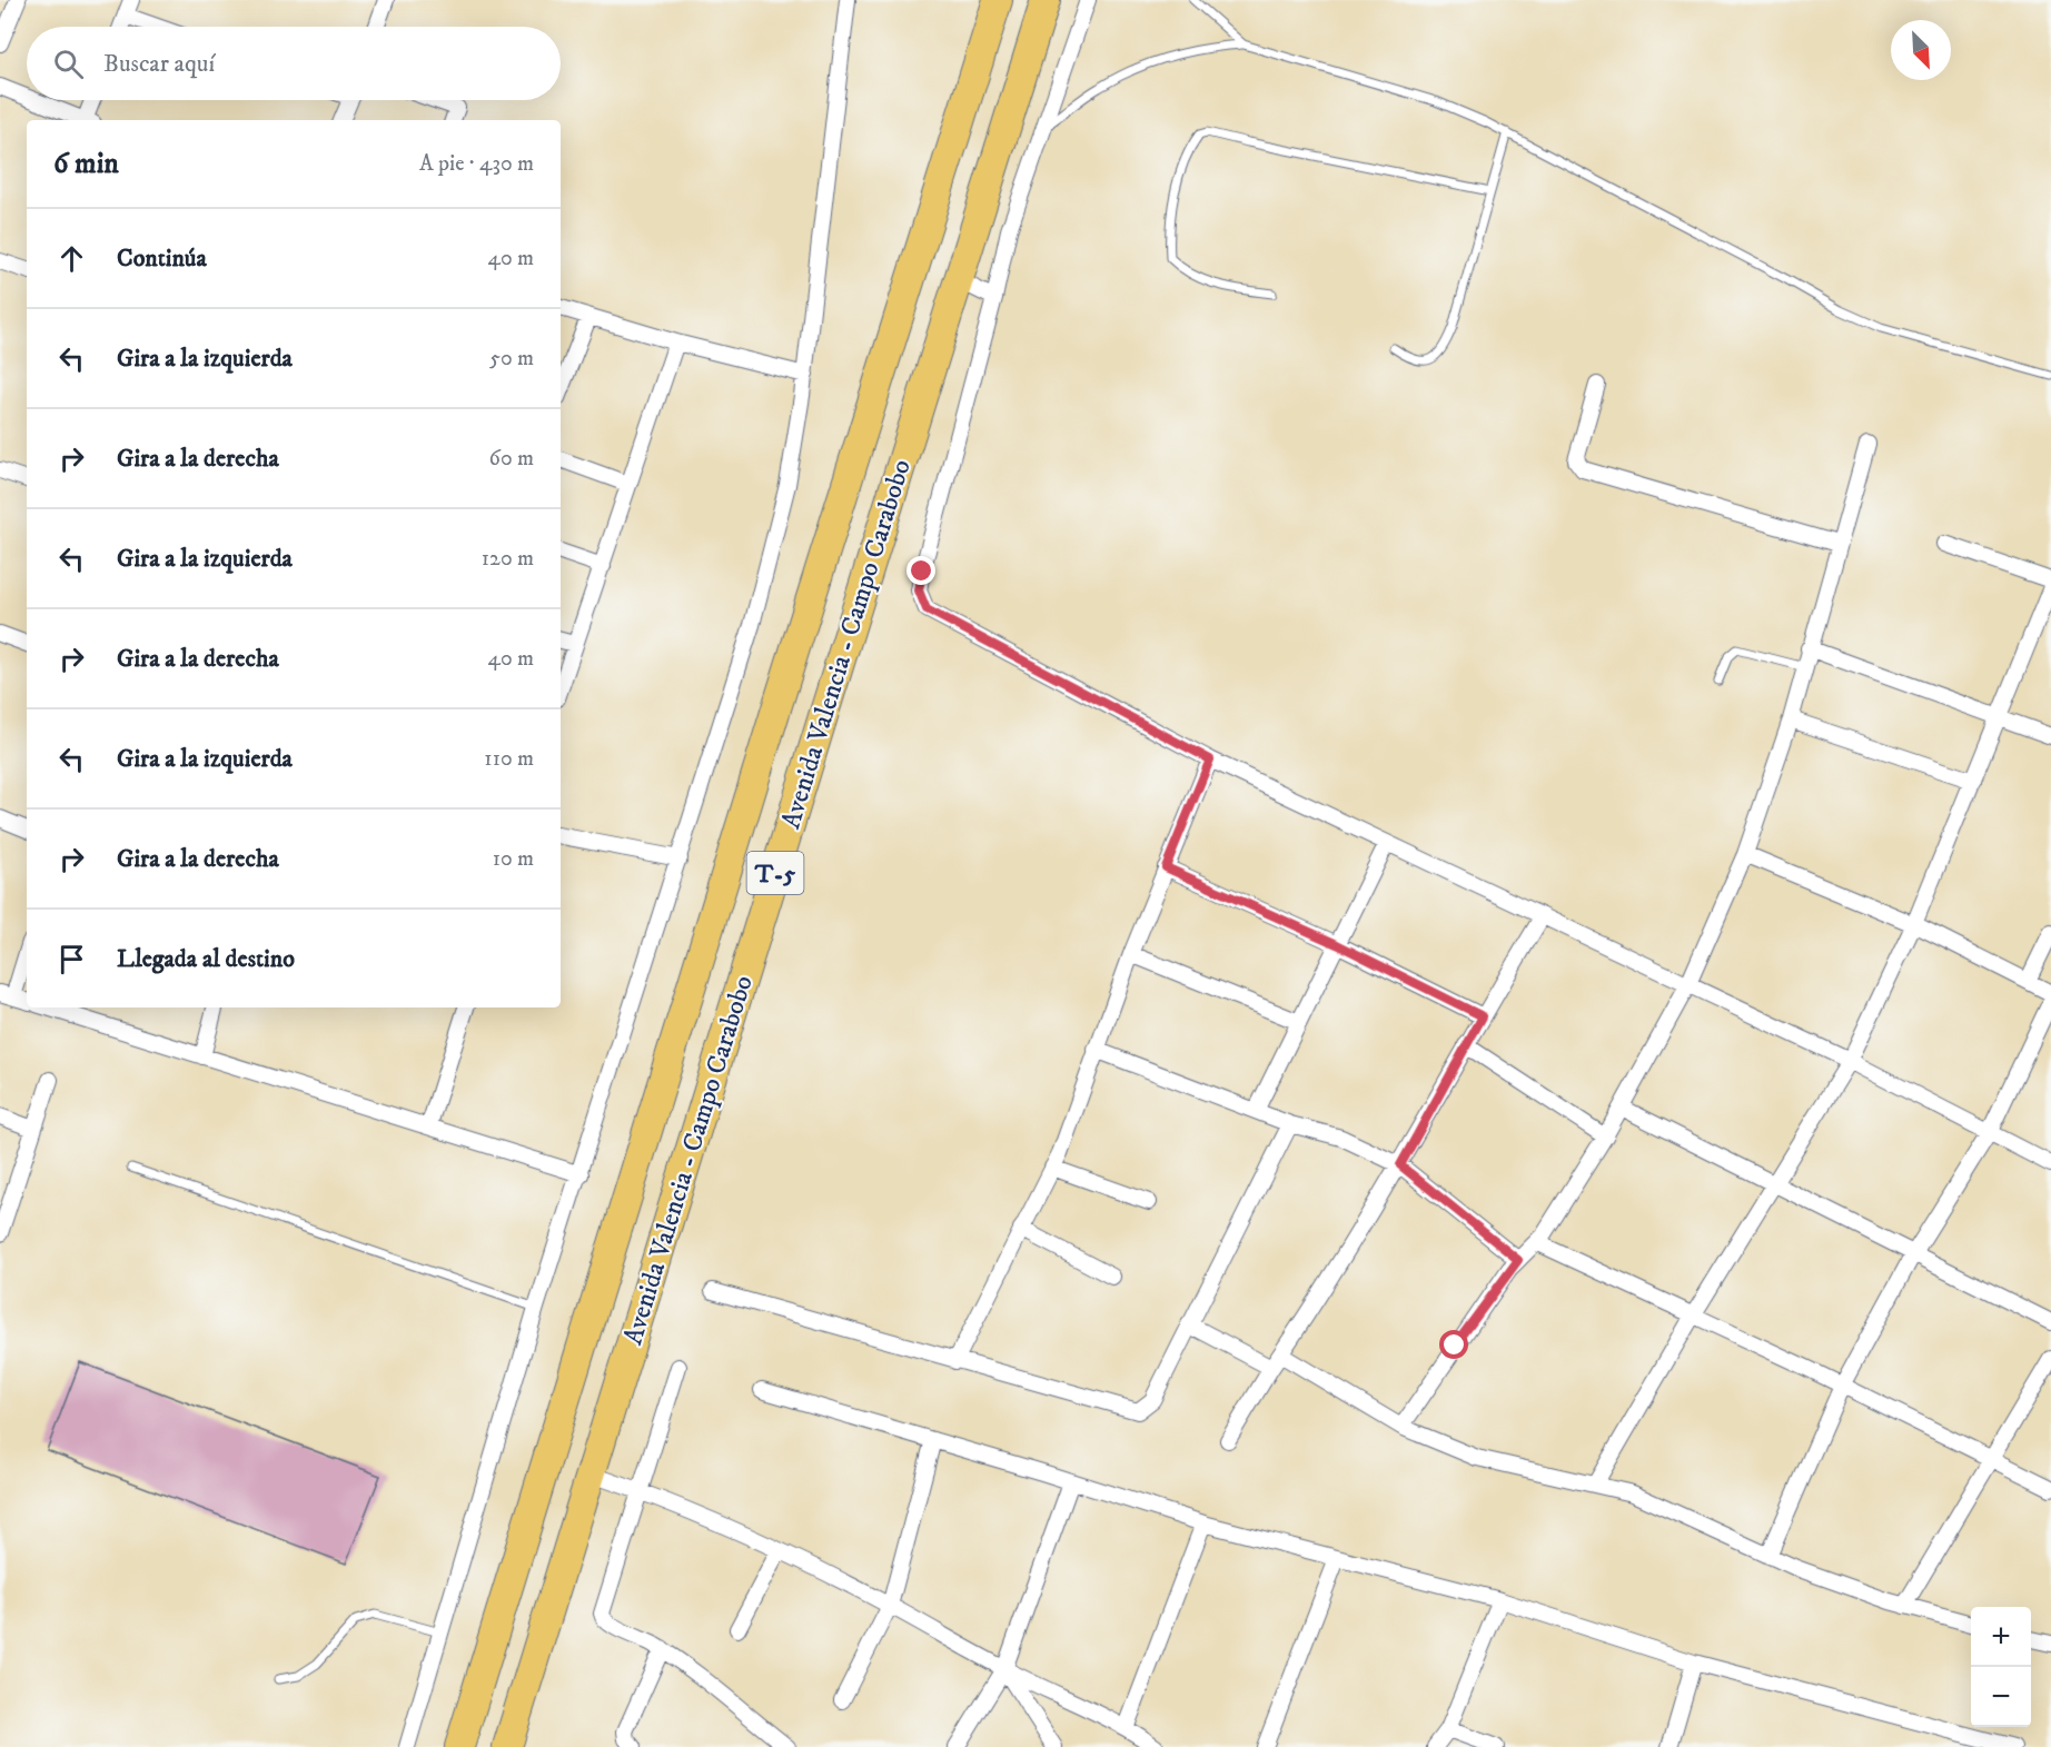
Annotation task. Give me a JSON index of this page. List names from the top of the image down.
{
  "streets": {
    "highway": ["Avenida Valencia - Campo Carabobo", "T-5"]
  },
  "north": "bottom right",
  "page": {
    "search": "Buscar aquí",
    "heading": ["6 min", "A pie · 430 m"],
    "list": [
      ["Continúa", "40 m"],
      ["Gira a la izquierda", "50 m"],
      ["Gira a la derecha", "60 m"],
      ["Gira a la izquierda", "120 m"],
      ["Gira a la derecha", "40 m"],
      ["Gira a la izquierda", "110 m"],
      ["Gira a la derecha", "10 m"],
      "Llegada al destino"
    ],
    "map_buttons": ["+", "−"]
  }
}
